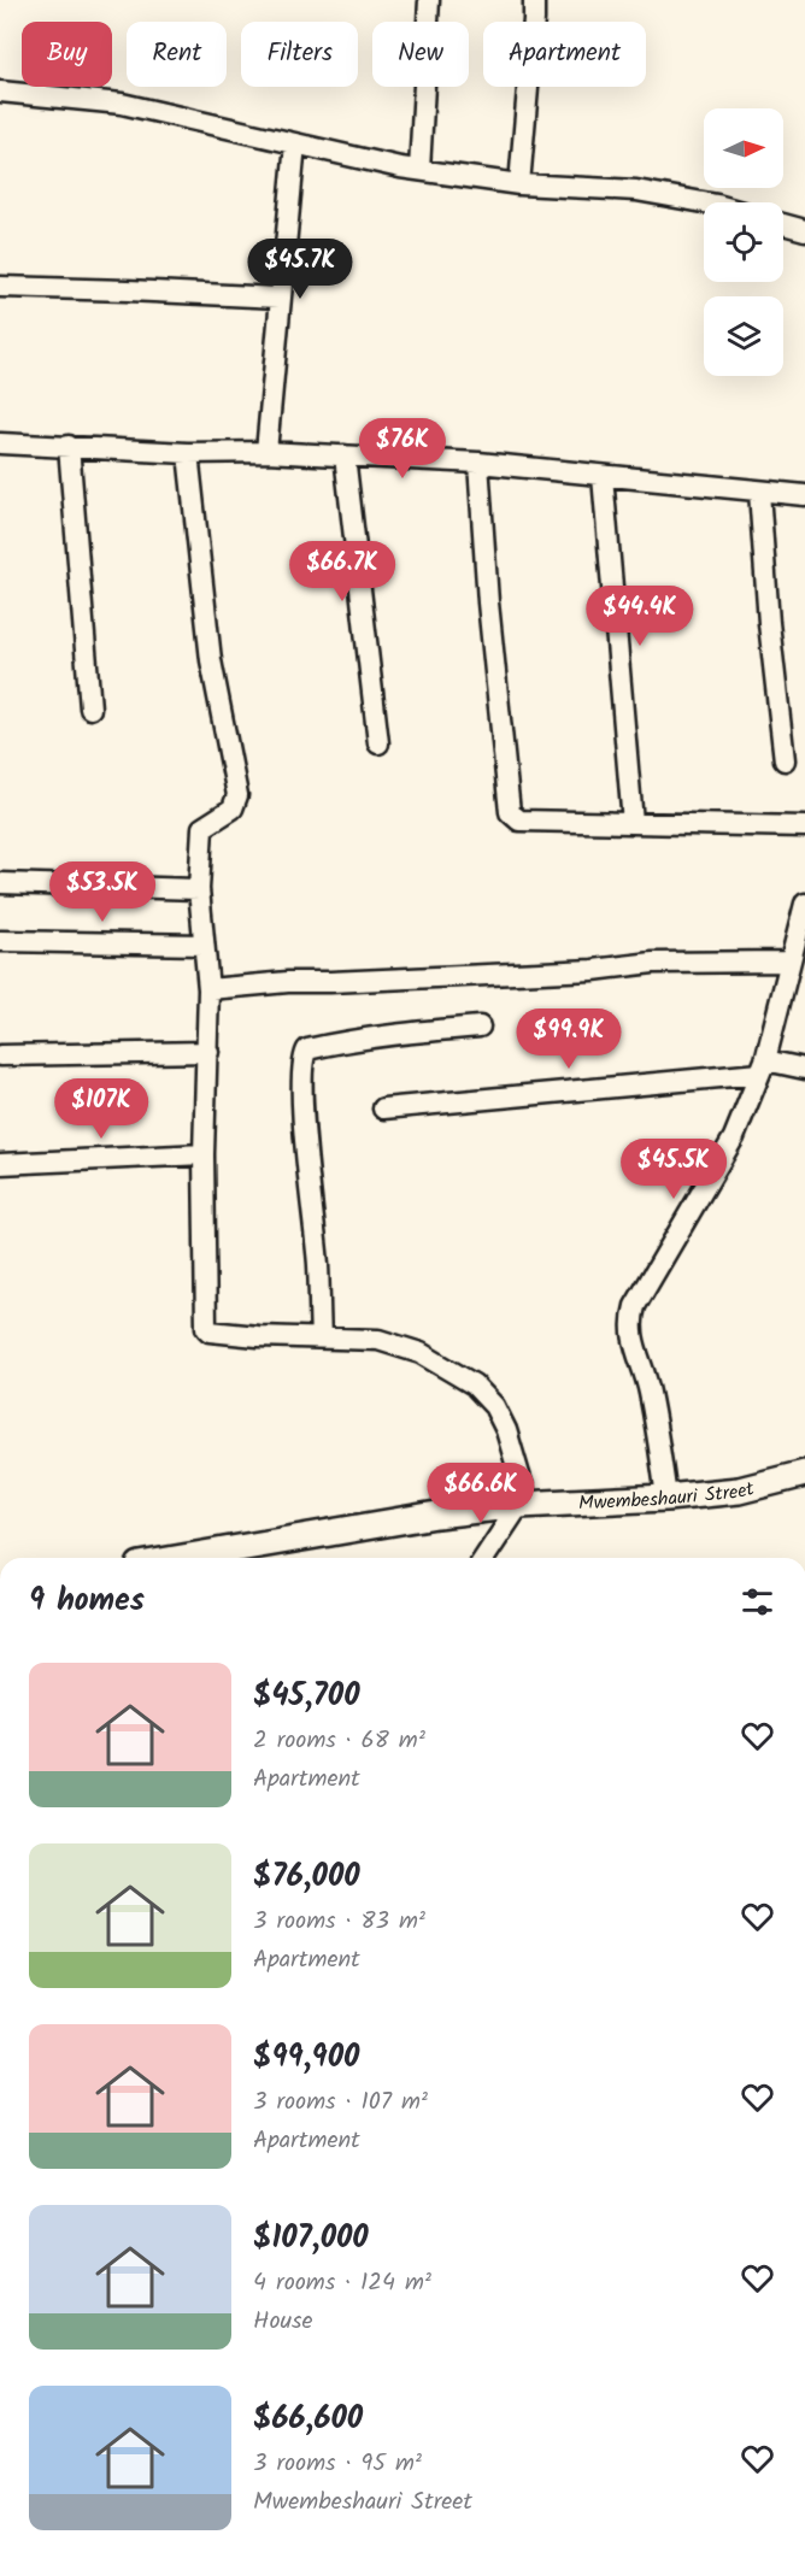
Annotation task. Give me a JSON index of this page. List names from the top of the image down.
{
  "streets": {
    "street": ["Mwembeshauri Street"]
  },
  "north": "right",
  "page": {
    "chip": [
      "Buy",
      "Rent",
      "Filters",
      "New",
      "Apartment"
    ],
    "price": [
      "$45.7K",
      "$76K",
      "$66.7K",
      "$44.4K",
      "$53.5K",
      "$99.9K",
      "$107K",
      "$45.5K",
      "$66.6K"
    ],
    "heading": "9 homes",
    "list": [
      {
        "name": "$45,700",
        "note": "2 rooms · 68 m² · Apartment"
      },
      {
        "name": "$76,000",
        "note": "3 rooms · 83 m² · Apartment"
      },
      {
        "name": "$99,900",
        "note": "3 rooms · 107 m² · Apartment"
      },
      {
        "name": "$107,000",
        "note": "4 rooms · 124 m² · House"
      },
      {
        "name": "$66,600",
        "note": "3 rooms · 95 m² · Mwembeshauri Street"
      }
    ]
  }
}
